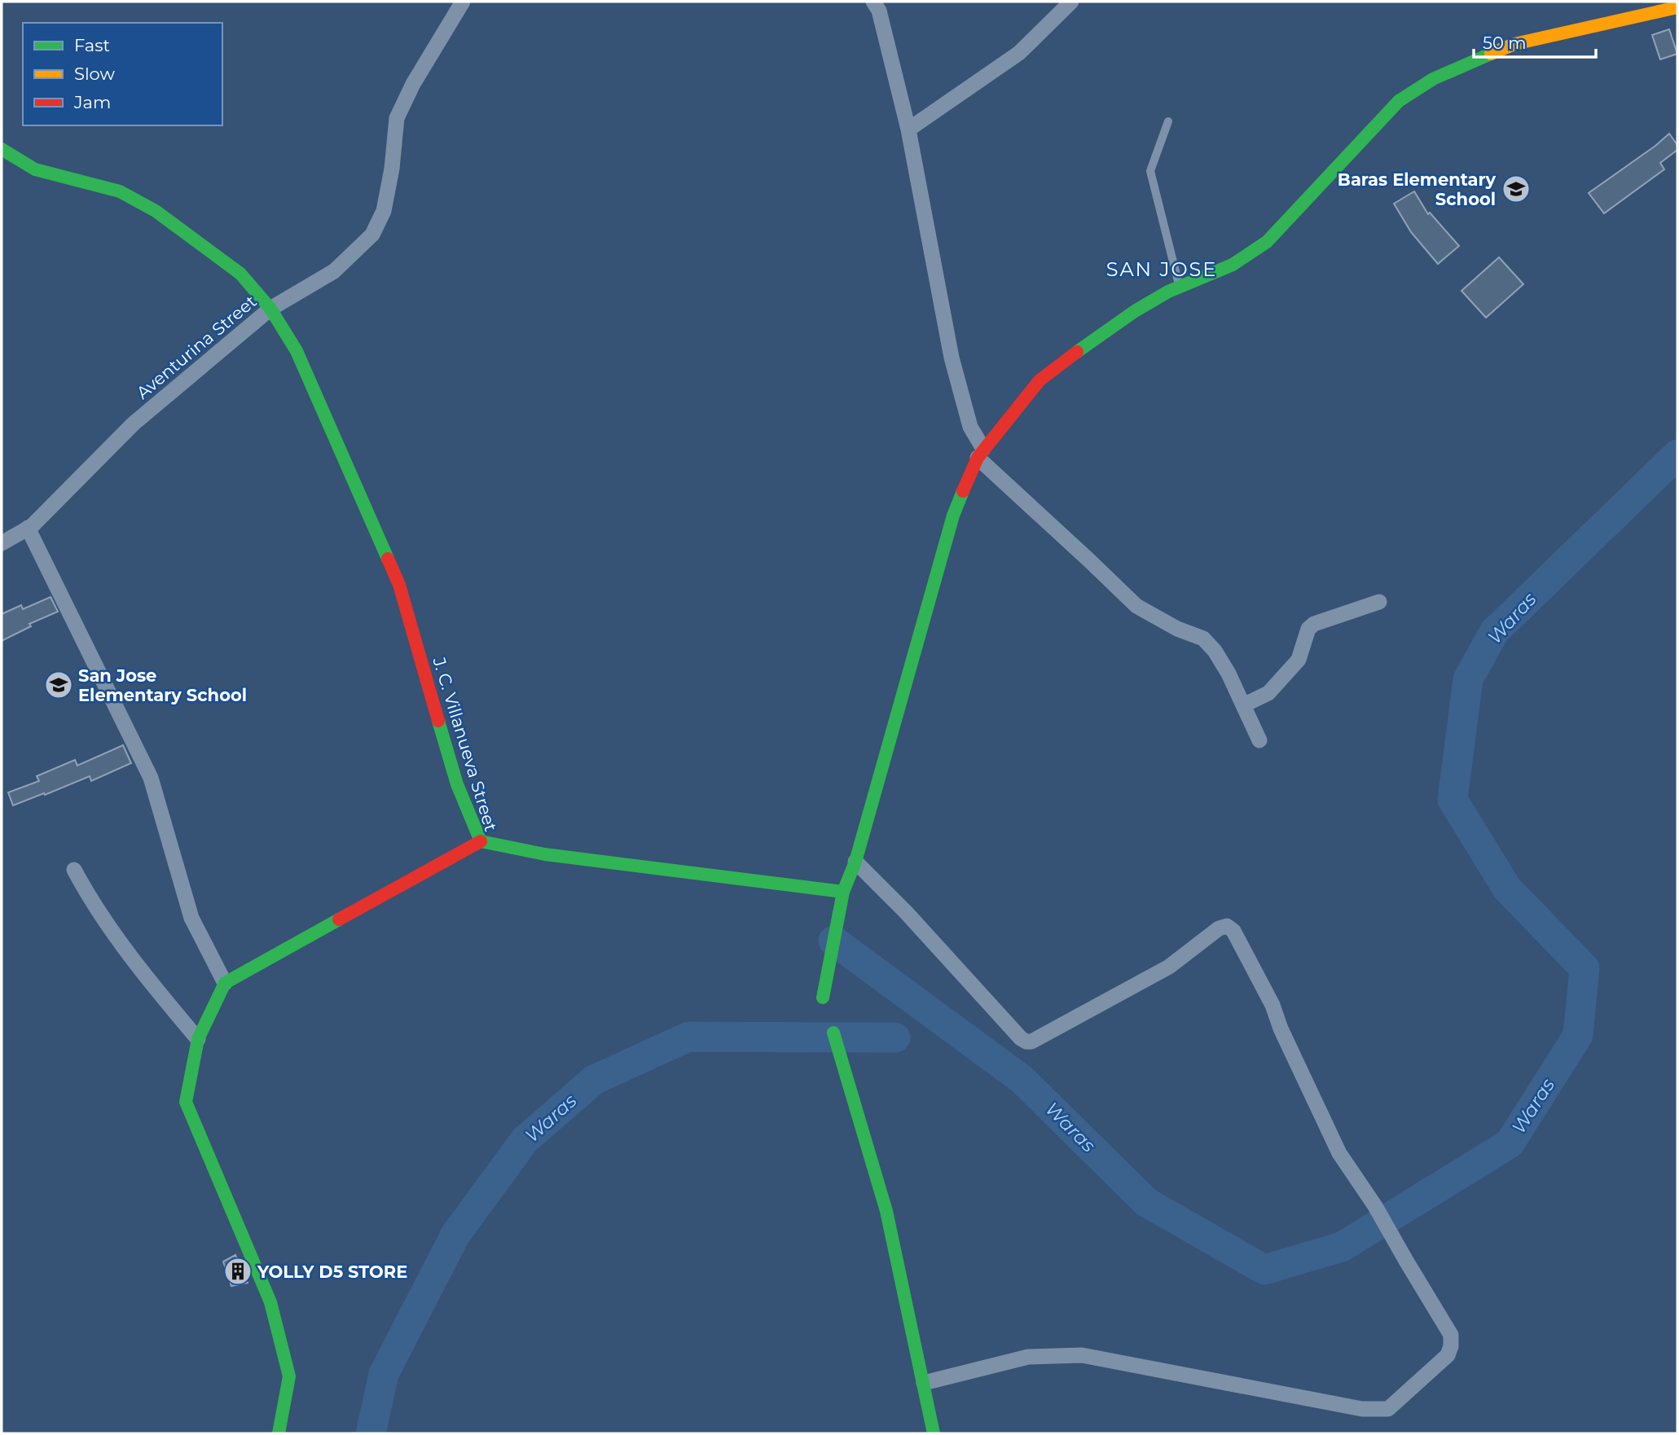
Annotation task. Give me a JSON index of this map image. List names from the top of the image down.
{
  "streets": {
    "street": ["Aventurina Street", "J. C. Villanueva Street"]
  },
  "crossings": [
    ["Aventurina Street", "J. C. Villanueva Street"]
  ],
  "districts": ["SAN JOSE"],
  "water": ["Waras"],
  "places": {
    "school or university": ["Baras Elementary School", "San Jose Elementary School"],
    "building": ["YOLLY D5 STORE"]
  },
  "legend": ["Fast", "Slow", "Jam"],
  "scale_bar": "50 m"
}
